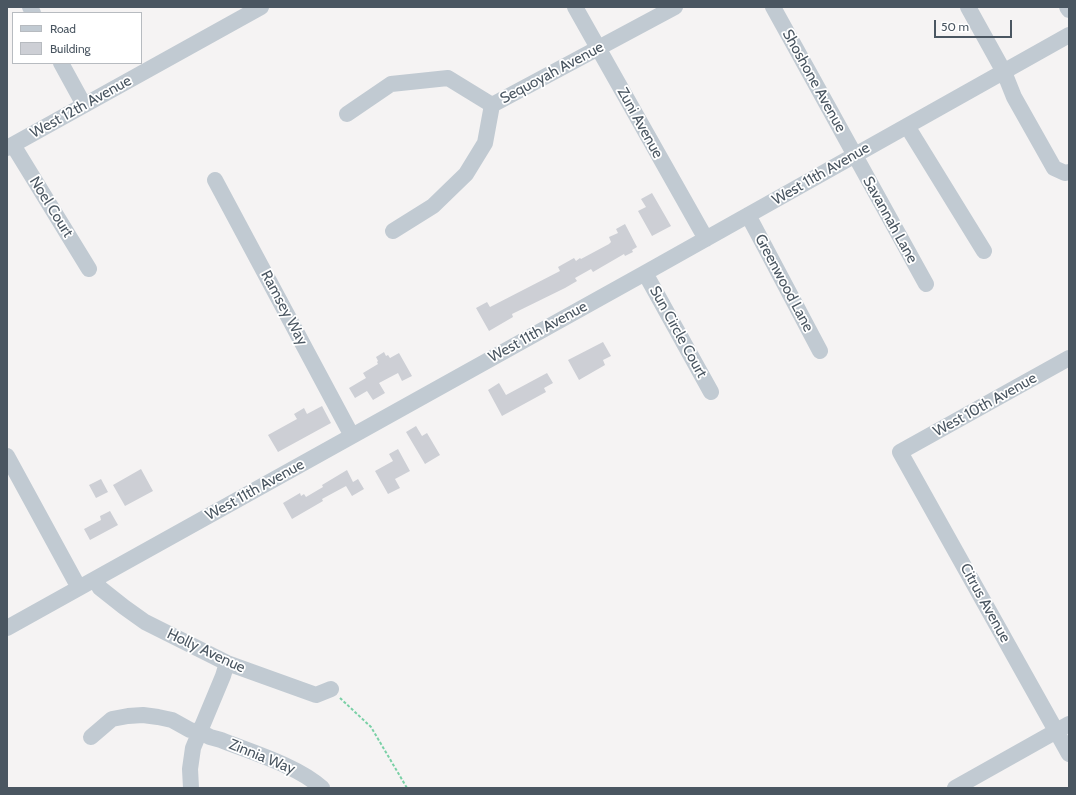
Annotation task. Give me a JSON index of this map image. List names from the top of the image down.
{
  "streets": {
    "street": [
      "Sequoyah Avenue",
      "Shoshone Avenue",
      "West 12th Avenue",
      "Zuni Avenue",
      "West 11th Avenue",
      "Noel Court",
      "Savannah Lane",
      "Greenwood Lane",
      "Ramsey Way",
      "Sun Circle Court",
      "West 10th Avenue",
      "Citrus Avenue",
      "Holly Avenue",
      "Zinnia Way"
    ]
  },
  "crossings": [
    ["Sequoyah Avenue", "Zuni Avenue"],
    ["Shoshone Avenue", "West 11th Avenue"],
    ["Shoshone Avenue", "Savannah Lane"],
    ["West 12th Avenue", "Noel Court"],
    ["Zuni Avenue", "West 11th Avenue"],
    ["West 11th Avenue", "Savannah Lane"],
    ["West 11th Avenue", "Greenwood Lane"],
    ["West 11th Avenue", "Ramsey Way"],
    ["West 11th Avenue", "Sun Circle Court"],
    ["West 11th Avenue", "Holly Avenue"],
    ["West 10th Avenue", "Citrus Avenue"]
  ],
  "legend": ["Road", "Building"],
  "scale_bar": "50 m"
}
